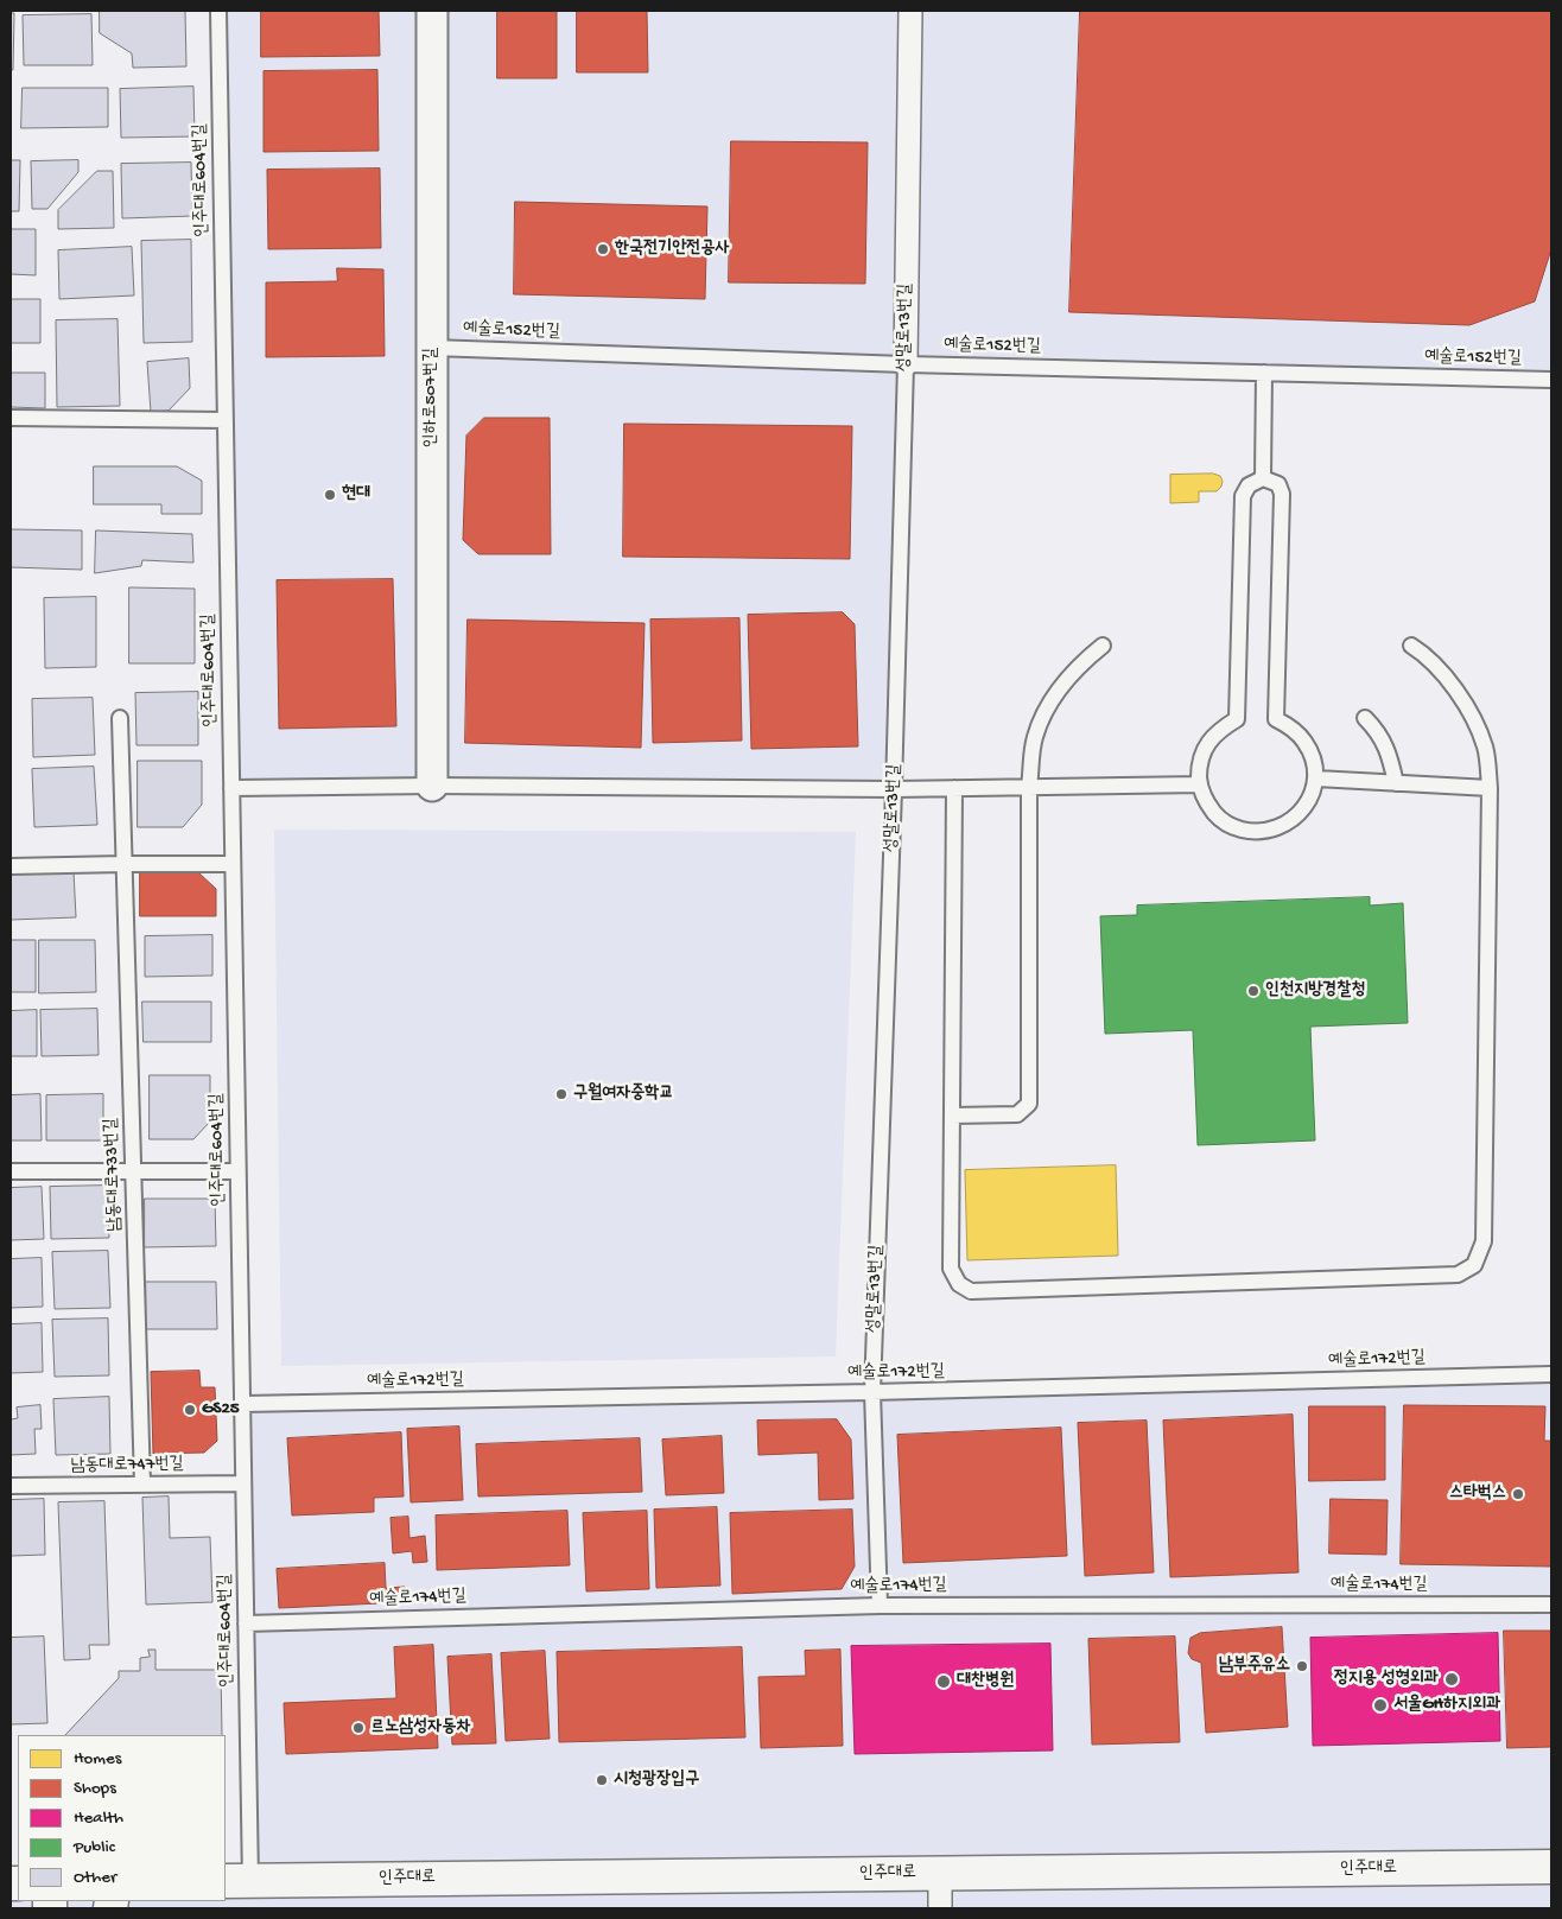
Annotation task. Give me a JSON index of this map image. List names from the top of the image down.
{
  "streets": {
    "main road": ["인주대로"],
    "street": ["성말로13번길", "인하로507번길"],
    "lane": [
      "인주대로604번길",
      "예술로152번길",
      "남동대로733번길",
      "예술로172번길",
      "남동대로747번길",
      "예술로174번길"
    ]
  },
  "crossings": [
    ["인주대로604번길", "예술로172번길"],
    ["인주대로604번길", "남동대로747번길"],
    ["인주대로604번길", "예술로174번길"],
    ["인주대로604번길", "인주대로"],
    ["성말로13번길", "예술로152번길"],
    ["성말로13번길", "예술로172번길"],
    ["성말로13번길", "예술로174번길"],
    ["예술로152번길", "인하로507번길"],
    ["남동대로733번길", "남동대로747번길"]
  ],
  "places": [
    "한국전기안전공사",
    "현대",
    "인천지방경찰청",
    "구월여자중학교",
    "GS25",
    "스타벅스",
    "남부주유소",
    "정지용 성형외과",
    "대찬병원",
    "서울GH하지외과",
    "르노삼성자동차",
    "시청광장입구"
  ],
  "legend": [
    "Homes",
    "Shops",
    "Health",
    "Public",
    "Other"
  ]
}
